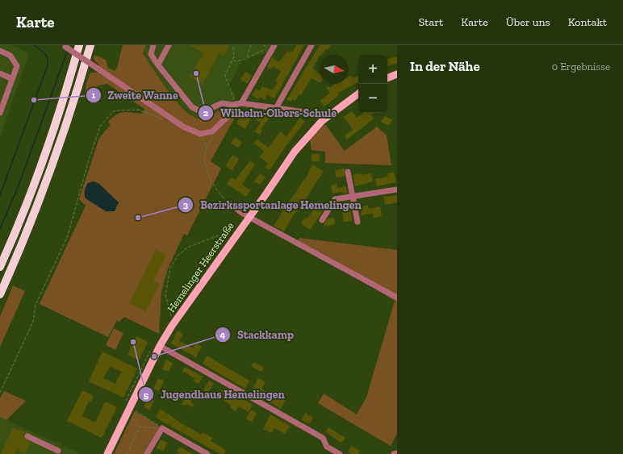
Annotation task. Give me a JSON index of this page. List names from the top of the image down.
{
  "streets": {
    "main road": ["Hemelinger Heerstraße"]
  },
  "places": [
    "Wilhelm-Olbers-Schule",
    "Zweite Wanne",
    "Bezirkssportanlage Hemelingen",
    "Jugendhaus Hemelingen",
    "Stackkamp"
  ],
  "north": "right",
  "page": {
    "header": "Karte",
    "nav": [
      "Start",
      "Karte",
      "Über uns",
      "Kontakt"
    ],
    "heading": ["In der Nähe", "0 Ergebnisse"],
    "map_buttons": ["+", "−"]
  }
}
